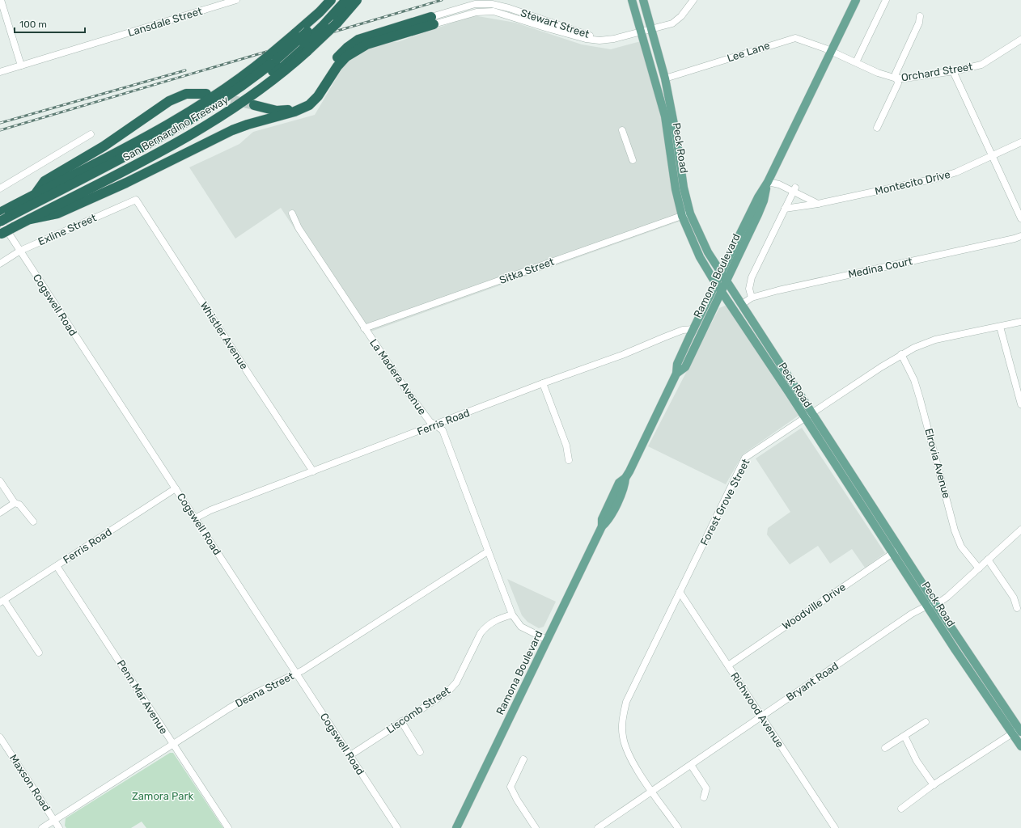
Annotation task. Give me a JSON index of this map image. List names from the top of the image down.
{
  "streets": {
    "highway": ["San Bernardino Freeway"],
    "main road": ["Peck Road", "Ramona Boulevard"],
    "street": [
      "Lansdale Street",
      "Stewart Street",
      "Lee Lane",
      "Orchard Street",
      "Montecito Drive",
      "Exline Street",
      "Medina Court",
      "Sitka Street",
      "Cogswell Road",
      "Whistler Avenue",
      "La Madera Avenue",
      "Ferris Road",
      "Elrovia Avenue",
      "Forest Grove Street",
      "Woodville Drive",
      "Bryant Road",
      "Deana Street",
      "Penn Mar Avenue",
      "Liscomb Street",
      "Richwood Avenue",
      "Maxson Road"
    ]
  },
  "crossings": [
    ["Stewart Street", "Peck Road"],
    ["Lee Lane", "Orchard Street"],
    ["Lee Lane", "Peck Road"],
    ["Lee Lane", "Ramona Boulevard"],
    ["Orchard Street", "Ramona Boulevard"],
    ["San Bernardino Freeway", "Cogswell Road"],
    ["Peck Road", "Medina Court"],
    ["Peck Road", "Sitka Street"],
    ["Peck Road", "Ramona Boulevard"],
    ["Peck Road", "Forest Grove Street"],
    ["Peck Road", "Woodville Drive"],
    ["Peck Road", "Bryant Road"],
    ["Exline Street", "Cogswell Road"],
    ["Exline Street", "Whistler Avenue"],
    ["Sitka Street", "La Madera Avenue"],
    ["Ramona Boulevard", "La Madera Avenue"],
    ["Ramona Boulevard", "Ferris Road"],
    ["Cogswell Road", "Ferris Road"],
    ["Cogswell Road", "Deana Street"],
    ["Cogswell Road", "Liscomb Street"],
    ["Whistler Avenue", "Ferris Road"],
    ["La Madera Avenue", "Ferris Road"],
    ["La Madera Avenue", "Deana Street"],
    ["La Madera Avenue", "Liscomb Street"],
    ["Ferris Road", "Penn Mar Avenue"],
    ["Elrovia Avenue", "Forest Grove Street"],
    ["Elrovia Avenue", "Bryant Road"],
    ["Forest Grove Street", "Bryant Road"],
    ["Forest Grove Street", "Richwood Avenue"],
    ["Woodville Drive", "Richwood Avenue"],
    ["Bryant Road", "Richwood Avenue"],
    ["Deana Street", "Penn Mar Avenue"],
    ["Deana Street", "Maxson Road"]
  ],
  "parks": ["Zamora Park"],
  "scale_bar": "100 m"
}
